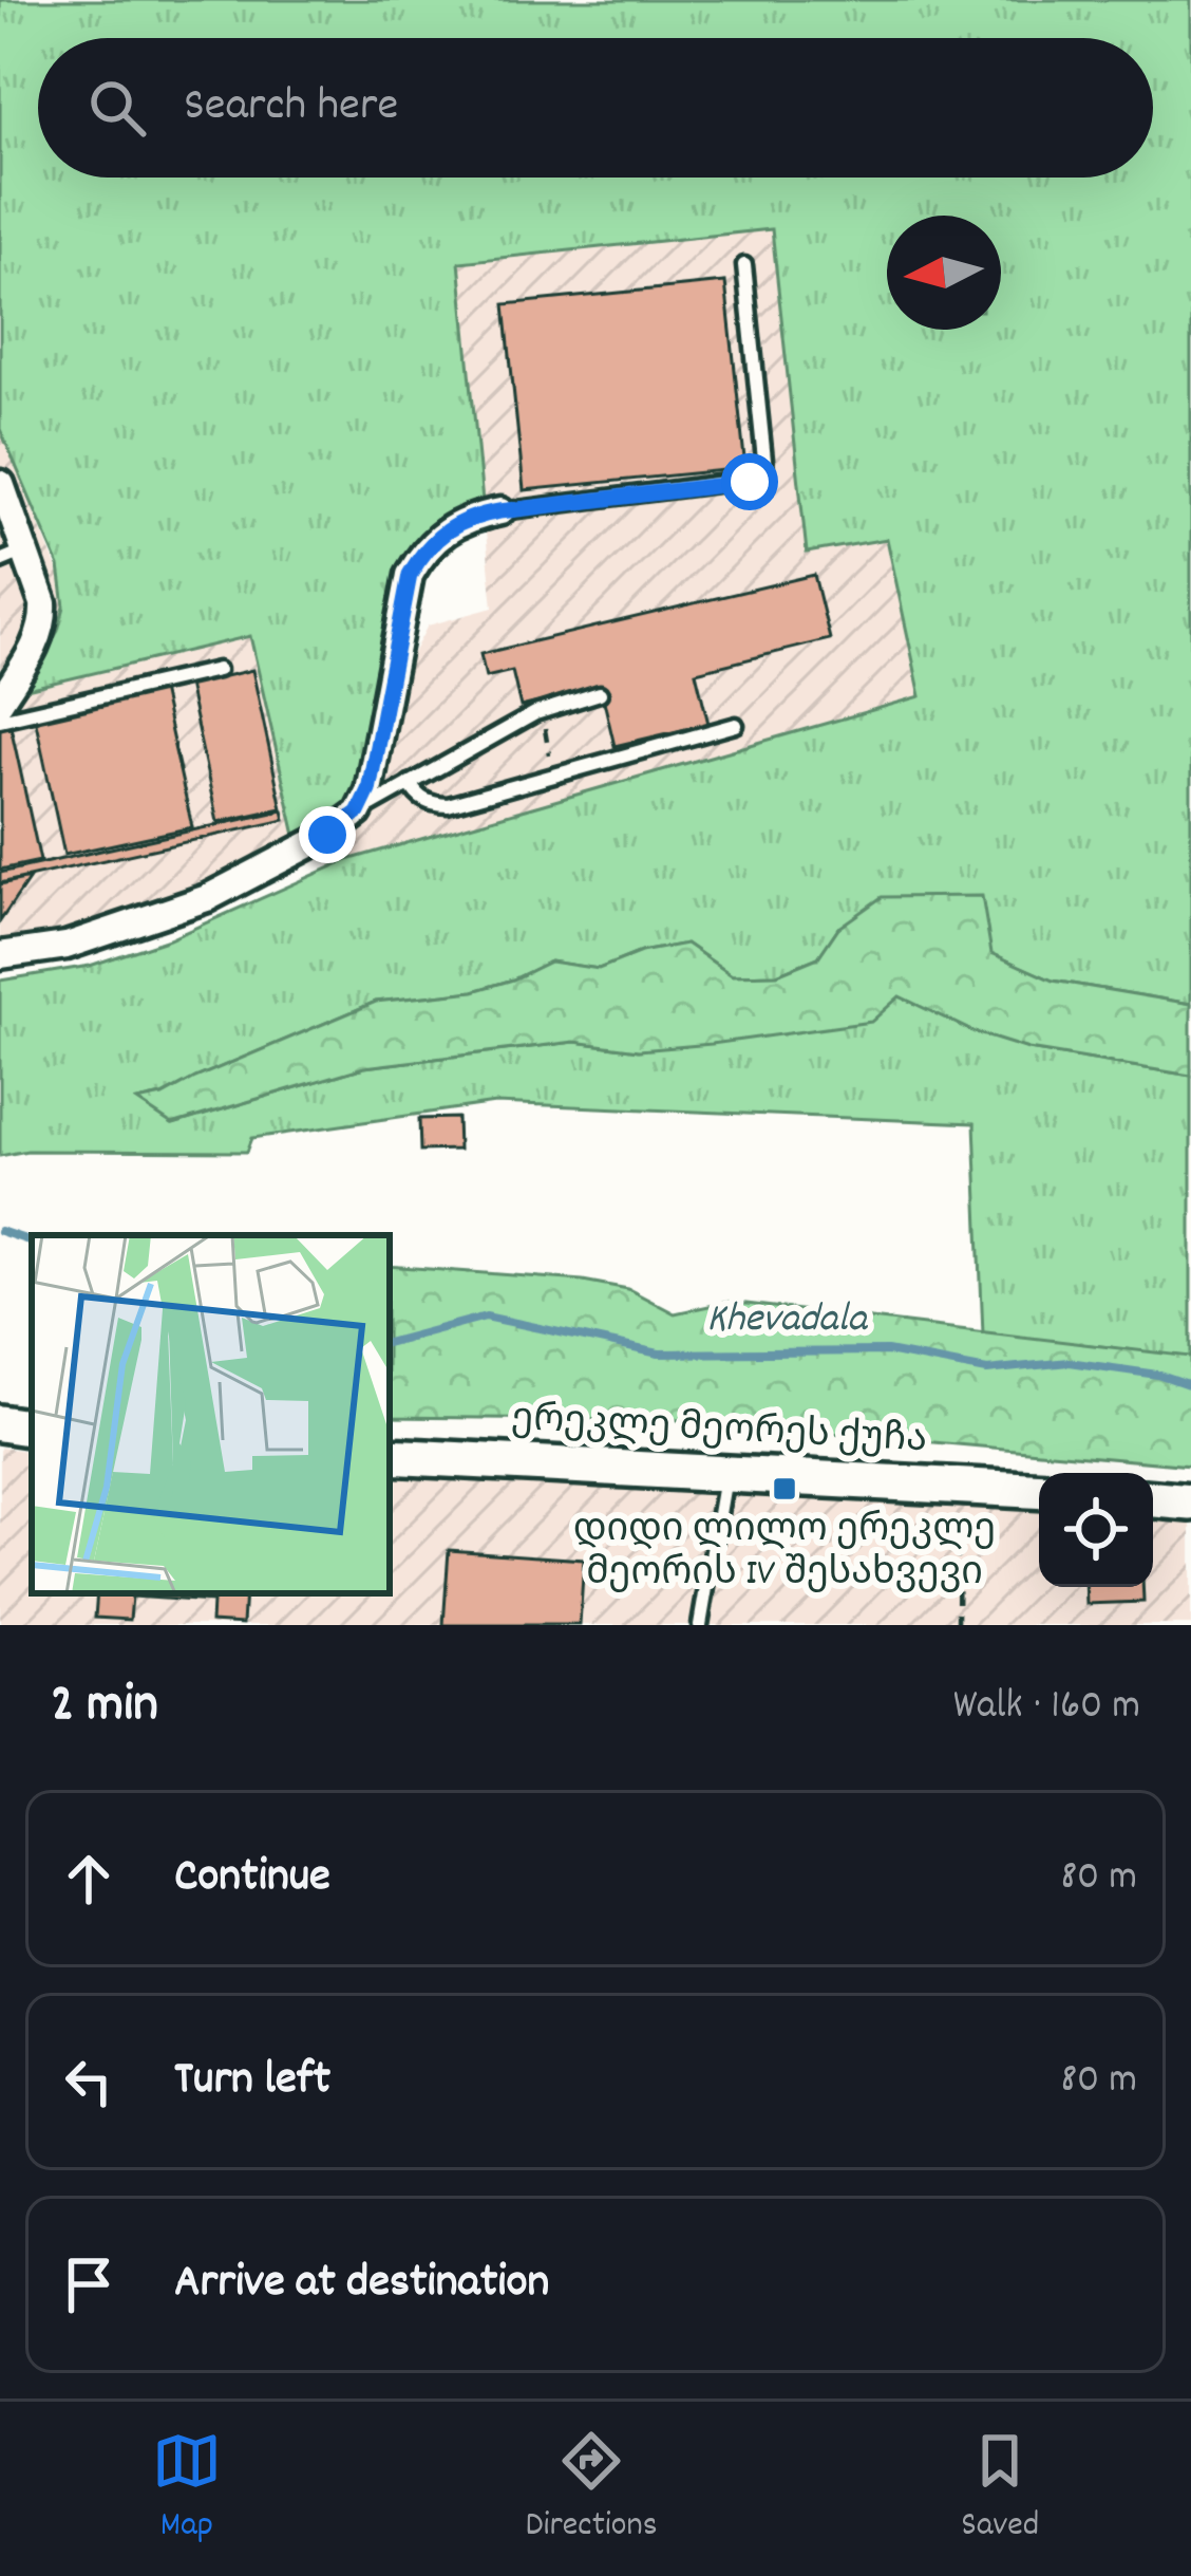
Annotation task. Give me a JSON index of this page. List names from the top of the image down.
{
  "streets": {
    "main road": ["ერეკლე მეორეს ქუჩა"]
  },
  "water": ["Khevadala"],
  "places": {
    "transit": ["დიდი ლილო ერეკლე მეორის IV შესახვევი"]
  },
  "north": "left",
  "page": {
    "search": "Search here",
    "heading": ["2 min", "Walk · 160 m"],
    "list": [
      ["Continue", "80 m"],
      ["Turn left", "80 m"],
      "Arrive at destination"
    ],
    "nav": ["Map", "Directions", "Saved"]
  }
}
